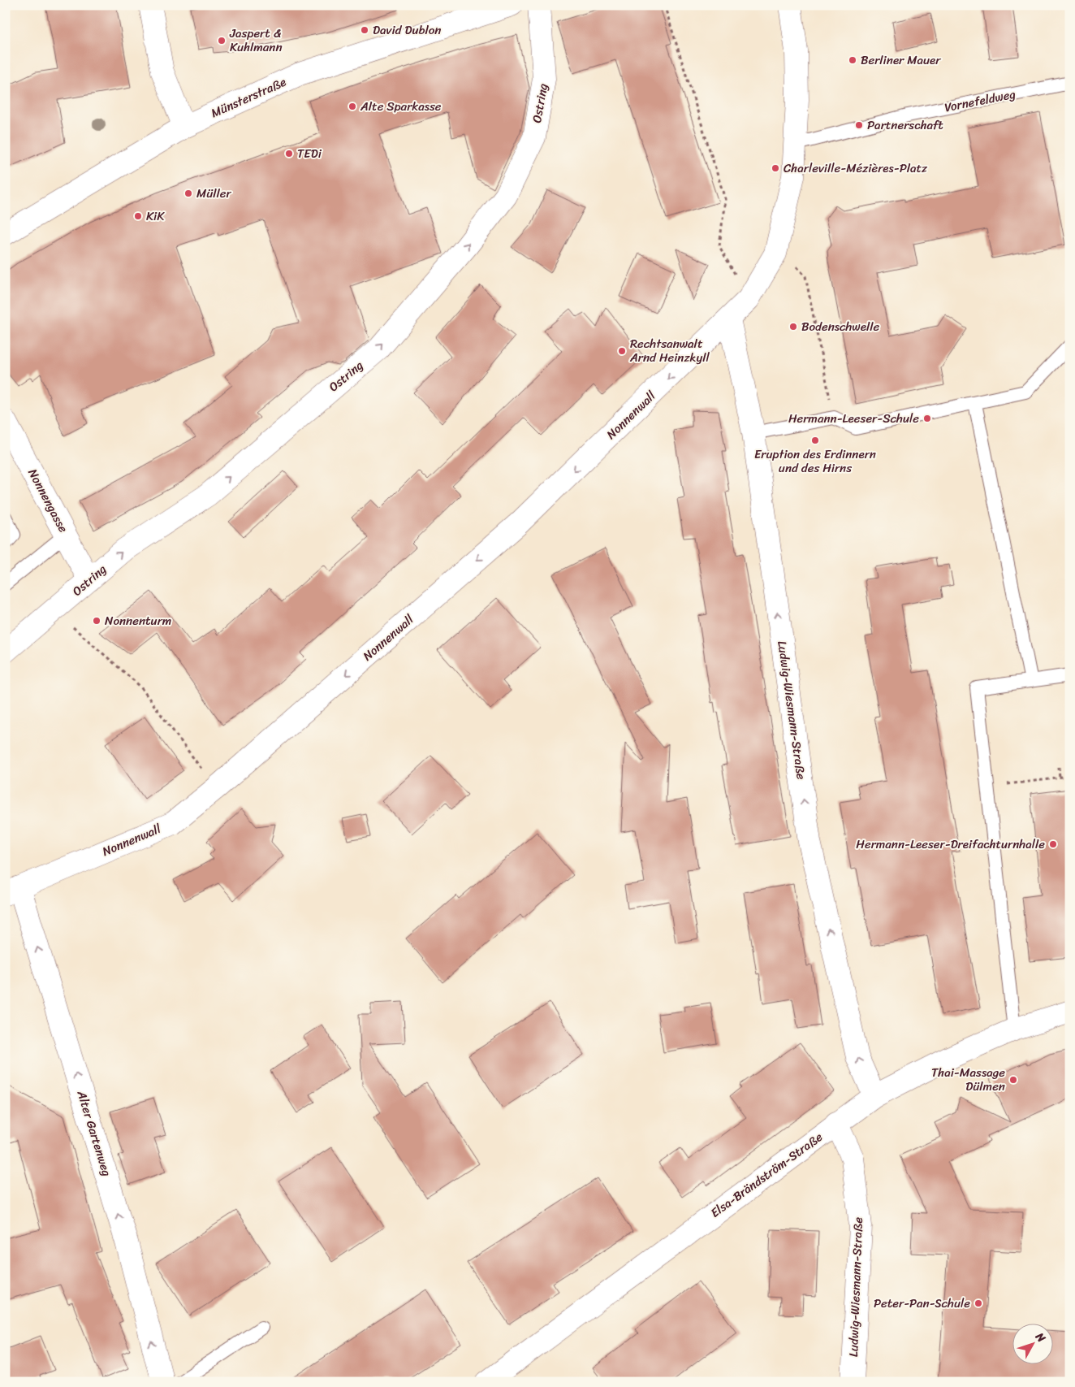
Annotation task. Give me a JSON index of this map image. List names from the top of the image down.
{
  "streets": {
    "street": [
      "Münsterstraße",
      "Ostring",
      "Nonnenwall",
      "Nonnengasse",
      "Ludwig-Wiesmann-Straße",
      "Alter Gartenweg",
      "Elsa-Brändström-Straße"
    ],
    "lane": ["Vornefeldweg"]
  },
  "crossings": [
    ["Ostring", "Nonnengasse"],
    ["Nonnenwall", "Ludwig-Wiesmann-Straße"],
    ["Nonnenwall", "Alter Gartenweg"],
    ["Ludwig-Wiesmann-Straße", "Elsa-Brändström-Straße"]
  ],
  "one_way": [
    "Ostring",
    "Nonnenwall",
    "Ludwig-Wiesmann-Straße",
    "Alter Gartenweg"
  ],
  "places": [
    "David Dublon",
    "Jaspert & Kuhlmann",
    "Berliner Mauer",
    "Alte Sparkasse",
    "Partnerschaft",
    "TEDi",
    "Charleville-Mézières-Platz",
    "Müller",
    "KiK",
    "Bodenschwelle",
    "Rechtsanwalt Arnd Heinzkyll",
    "Hermann-Leeser-Schule",
    "Eruption des Erdinnern und des Hirns",
    "Nonnenturm",
    "Hermann-Leeser-Dreifachturnhalle",
    "Thai-Massage Dülmen",
    "Peter-Pan-Schule"
  ],
  "north": "top right"
}
